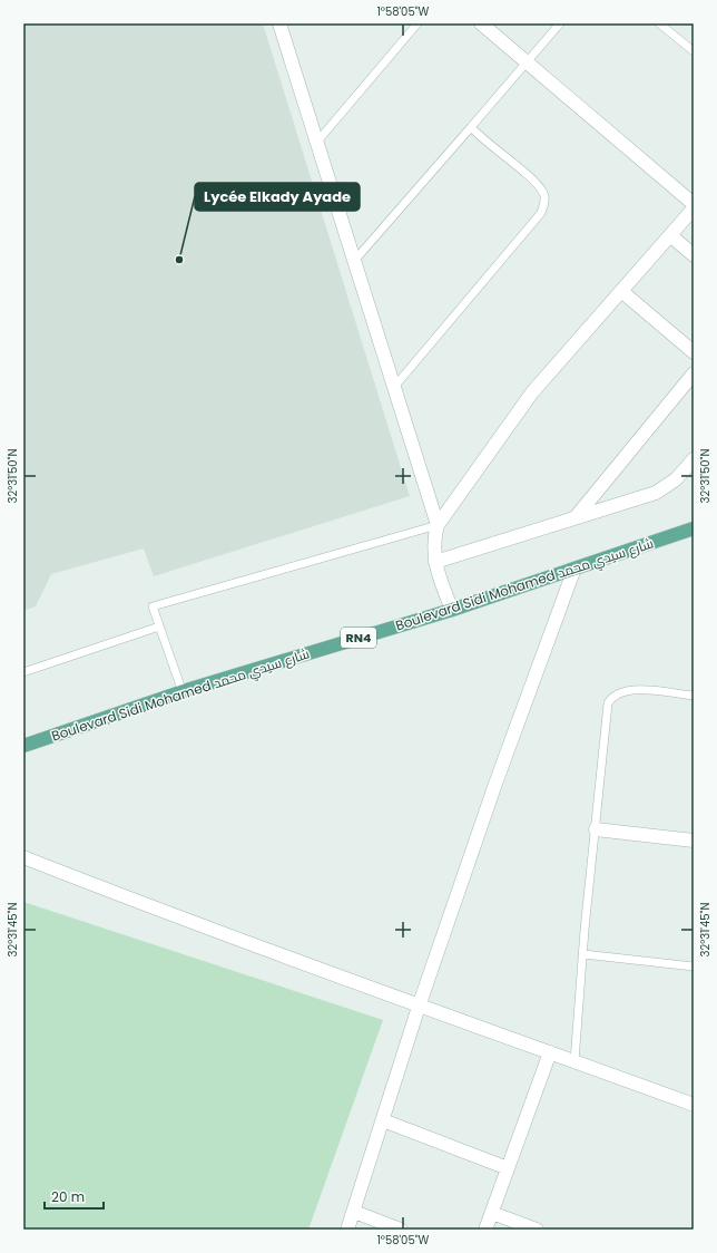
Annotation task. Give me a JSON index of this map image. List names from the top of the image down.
{
  "streets": {
    "main road": ["Boulevard Sidi Mohamed شارع سيدي محمد", "RN4"]
  },
  "places": ["Lycée Elkady Ayade"],
  "scale_bar": "20 m",
  "coordinates": ["1°58'05\"W", "32°31'50\"N", "32°31'45\"N"]
}
